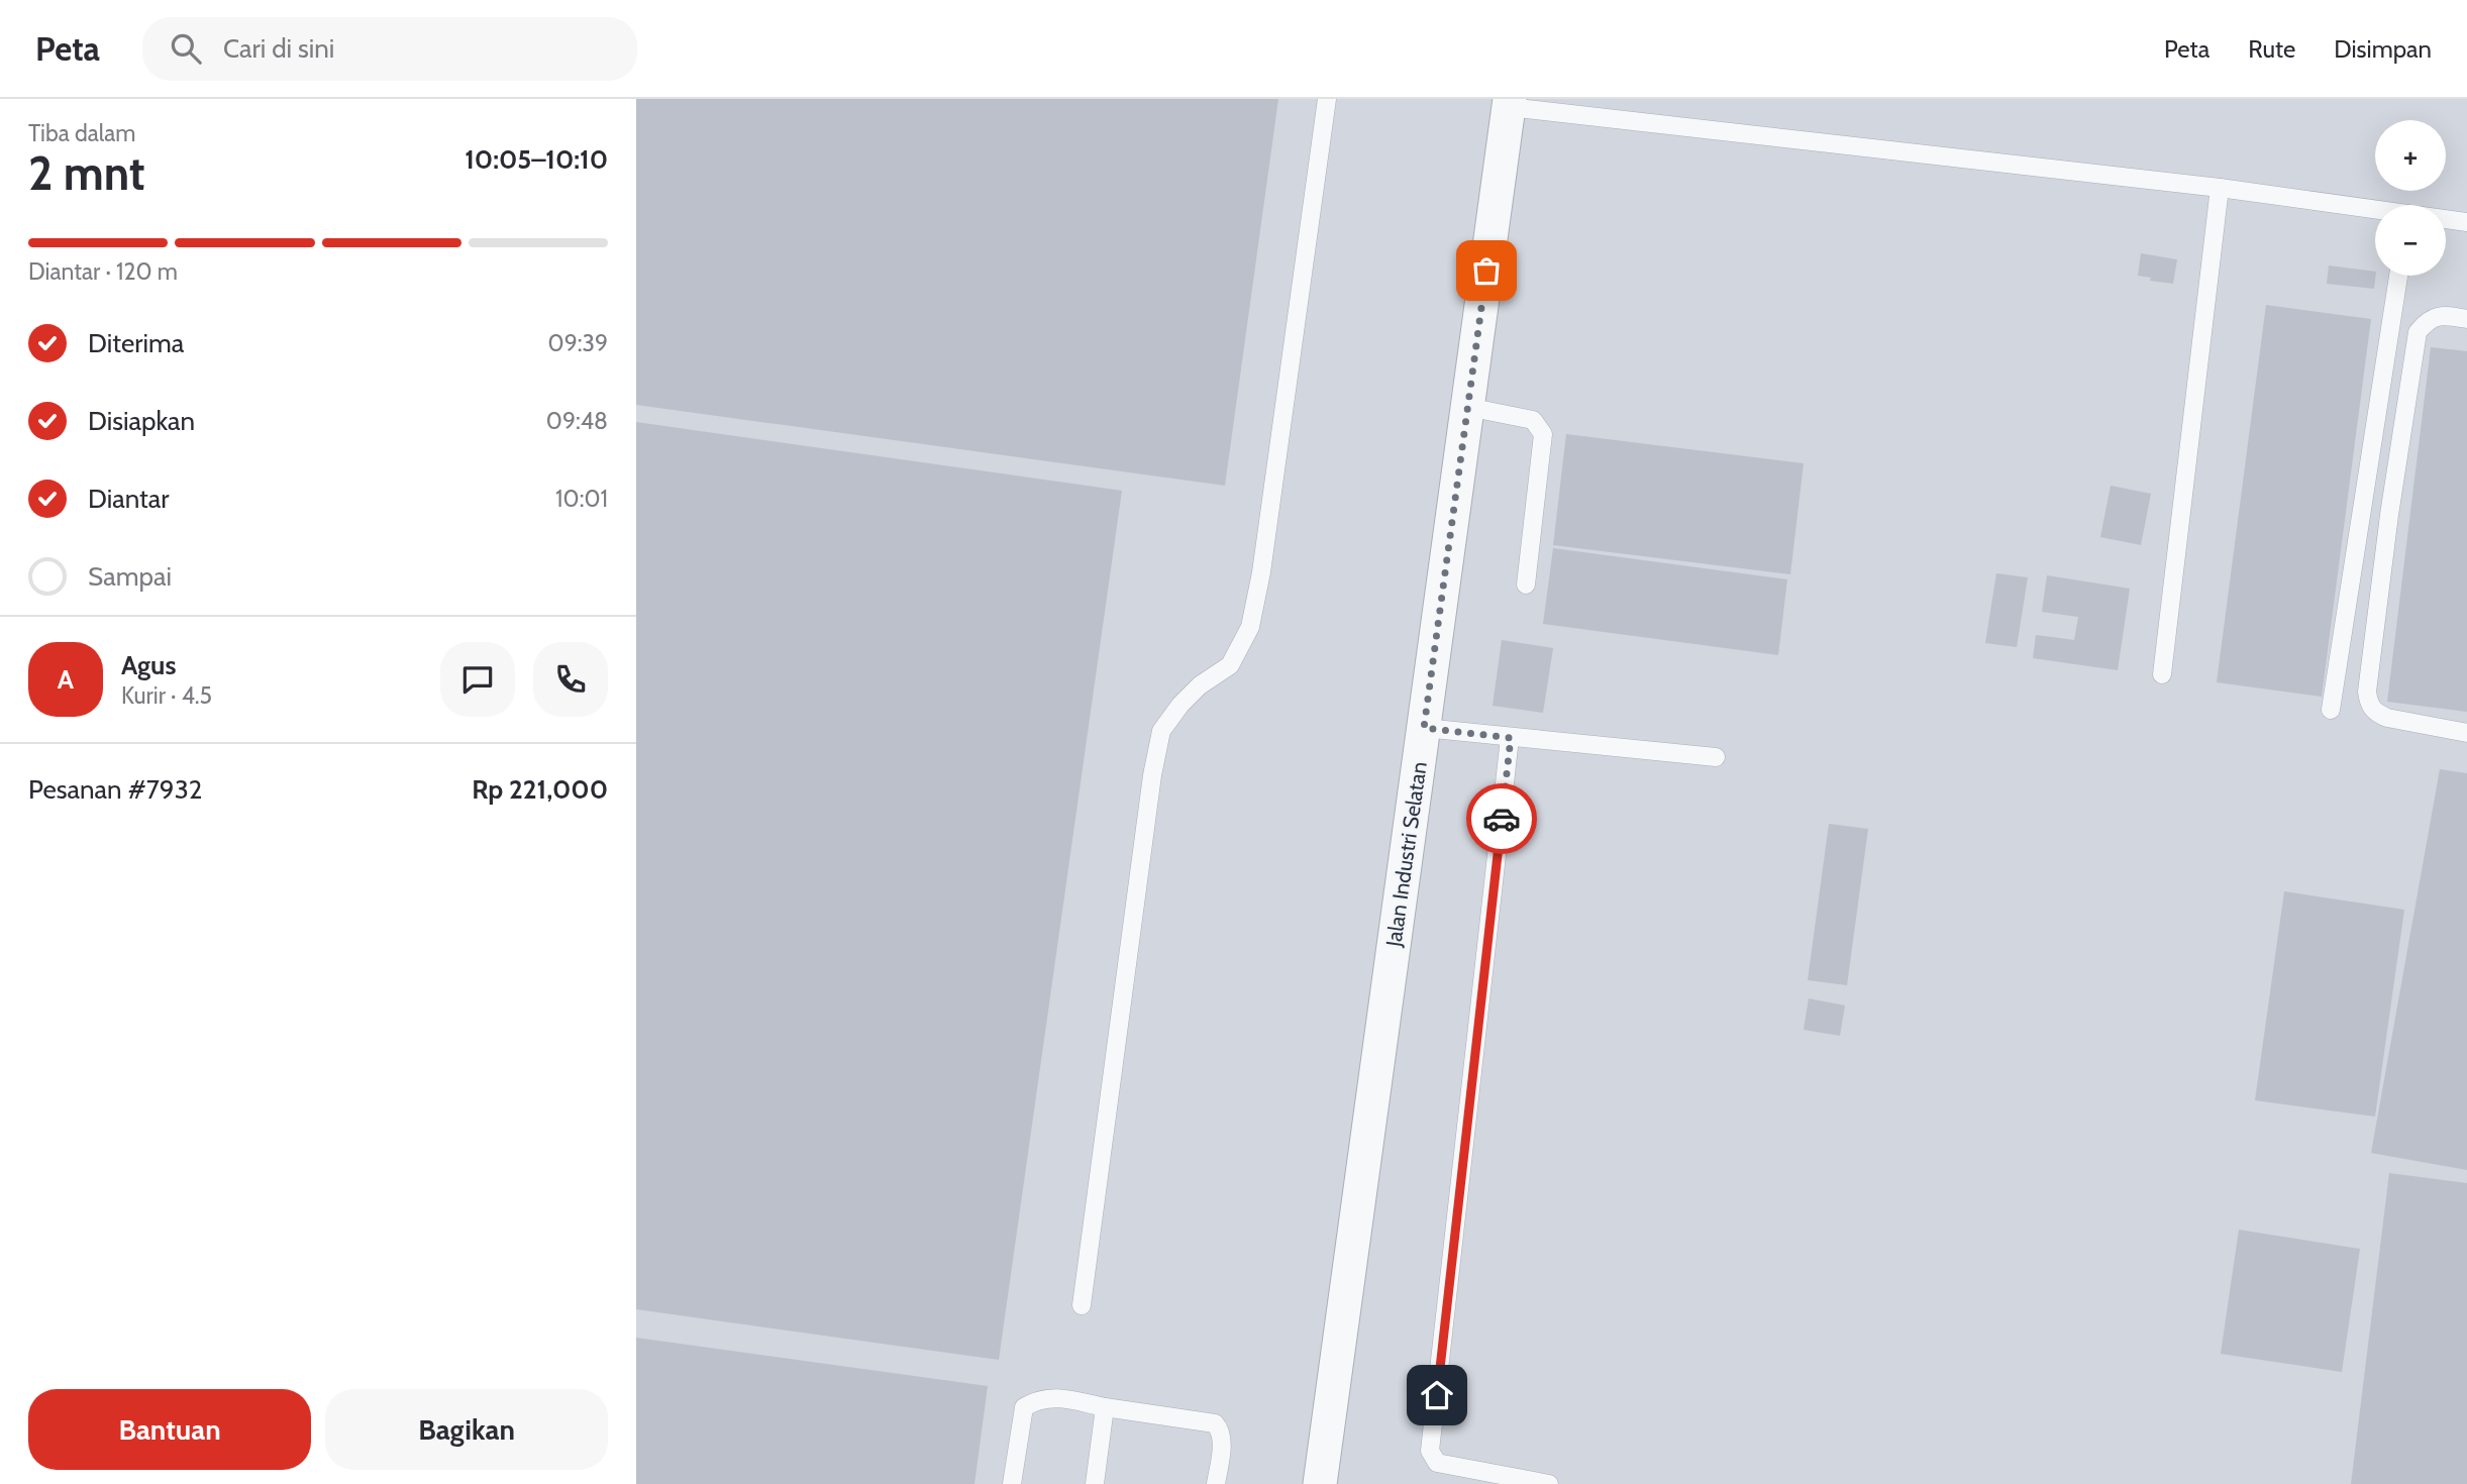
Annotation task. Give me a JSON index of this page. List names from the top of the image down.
{
  "streets": {
    "street": ["Jalan Industri Selatan"]
  },
  "page": {
    "header": "Peta",
    "search": "Cari di sini",
    "nav": ["Peta", "Rute", "Disimpan"],
    "heading": ["2 mnt", "Tiba dalam", "10:05–10:10"],
    "panel": [
      "Agus",
      "Kurir · 4.5",
      "Pesanan #7932",
      "Rp 221,000"
    ],
    "map_buttons": ["+", "−"],
    "bar": "Diantar · 120 m",
    "list": [
      ["Diterima", "09:39"],
      ["Disiapkan", "09:48"],
      ["Diantar", "10:01"],
      "Sampai"
    ],
    "round": "A",
    "buttons": ["Bantuan", "Bagikan"]
  }
}
